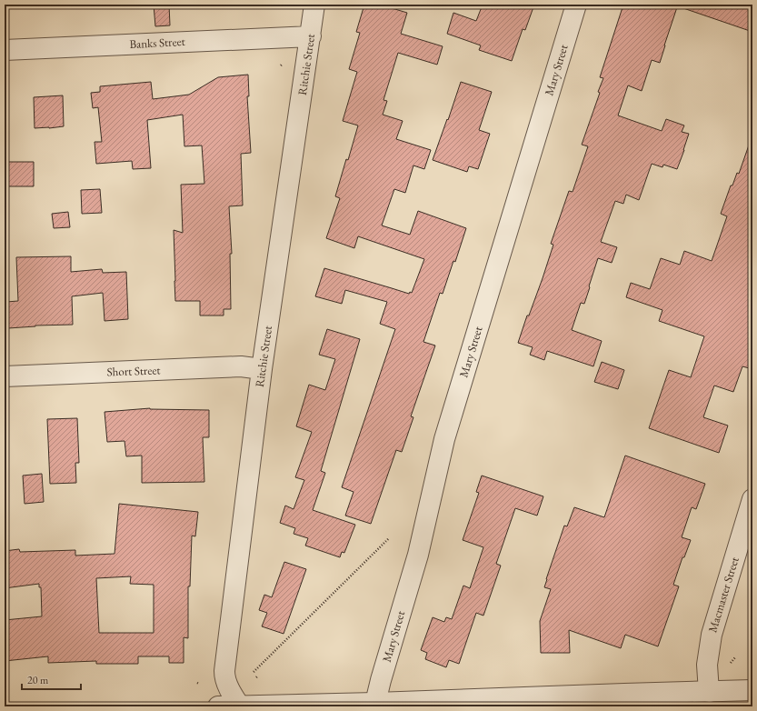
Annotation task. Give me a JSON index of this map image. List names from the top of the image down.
{
  "streets": {
    "street": [
      "Banks Street",
      "Ritchie Street",
      "Mary Street",
      "Short Street",
      "Macmaster Street"
    ]
  },
  "crossings": [
    ["Banks Street", "Ritchie Street"],
    ["Ritchie Street", "Short Street"]
  ],
  "scale_bar": "20 m"
}
